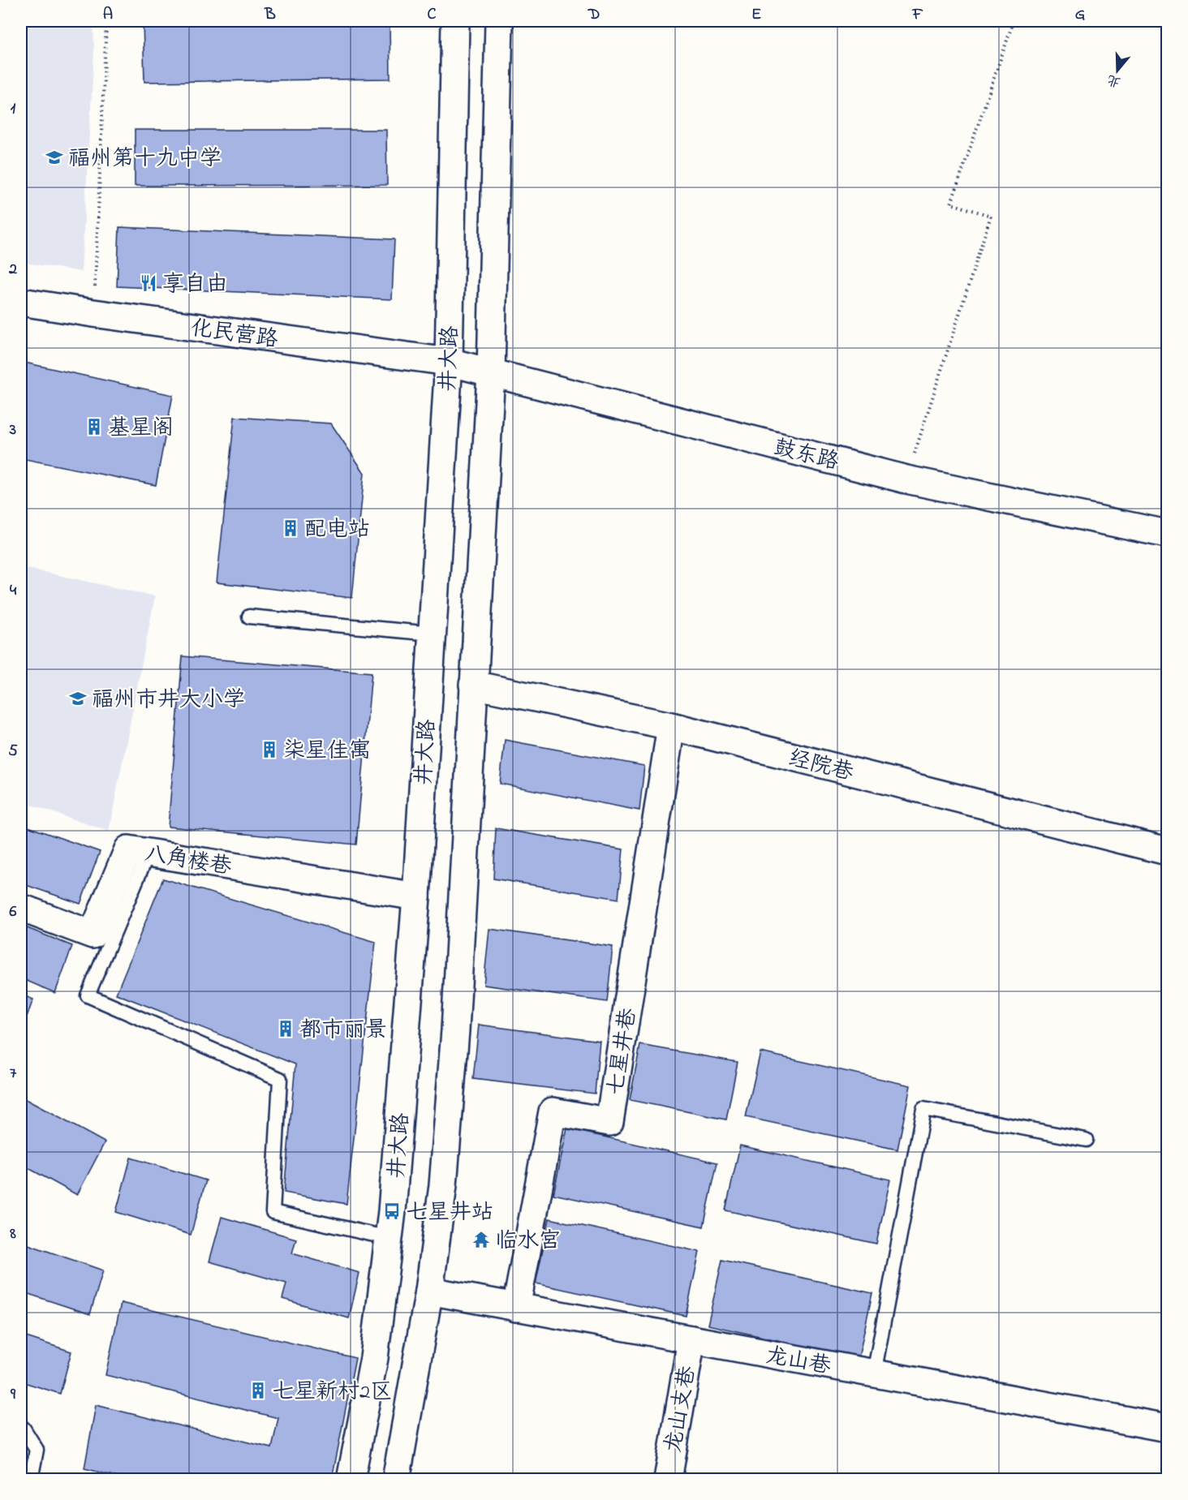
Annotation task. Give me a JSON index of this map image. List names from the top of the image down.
{
  "streets": {
    "street": [
      "化民营路",
      "井大路",
      "鼓东路",
      "经院巷",
      "八角楼巷",
      "七星井巷",
      "龙山巷",
      "龙山支巷"
    ]
  },
  "crossings": [
    ["化民营路", "井大路"],
    ["化民营路", "鼓东路"],
    ["井大路", "鼓东路"],
    ["井大路", "八角楼巷"],
    ["经院巷", "七星井巷"],
    ["七星井巷", "龙山巷"],
    ["龙山巷", "龙山支巷"]
  ],
  "places": {
    "school or university": ["福州第十九中学", "福州市井大小学"],
    "restaurant": ["享自由"],
    "building": [
      "基星阁",
      "配电站",
      "柒星佳寓",
      "都市丽景",
      "七星新村2区"
    ],
    "bus stop": ["七星井站"],
    "temple": ["临水宫"]
  },
  "north": "bottom",
  "grid": {
    "columns": [
      "A",
      "B",
      "C",
      "D",
      "E",
      "F",
      "G"
    ],
    "rows": [
      "1",
      "2",
      "3",
      "4",
      "5",
      "6",
      "7",
      "8",
      "9"
    ]
  }
}
